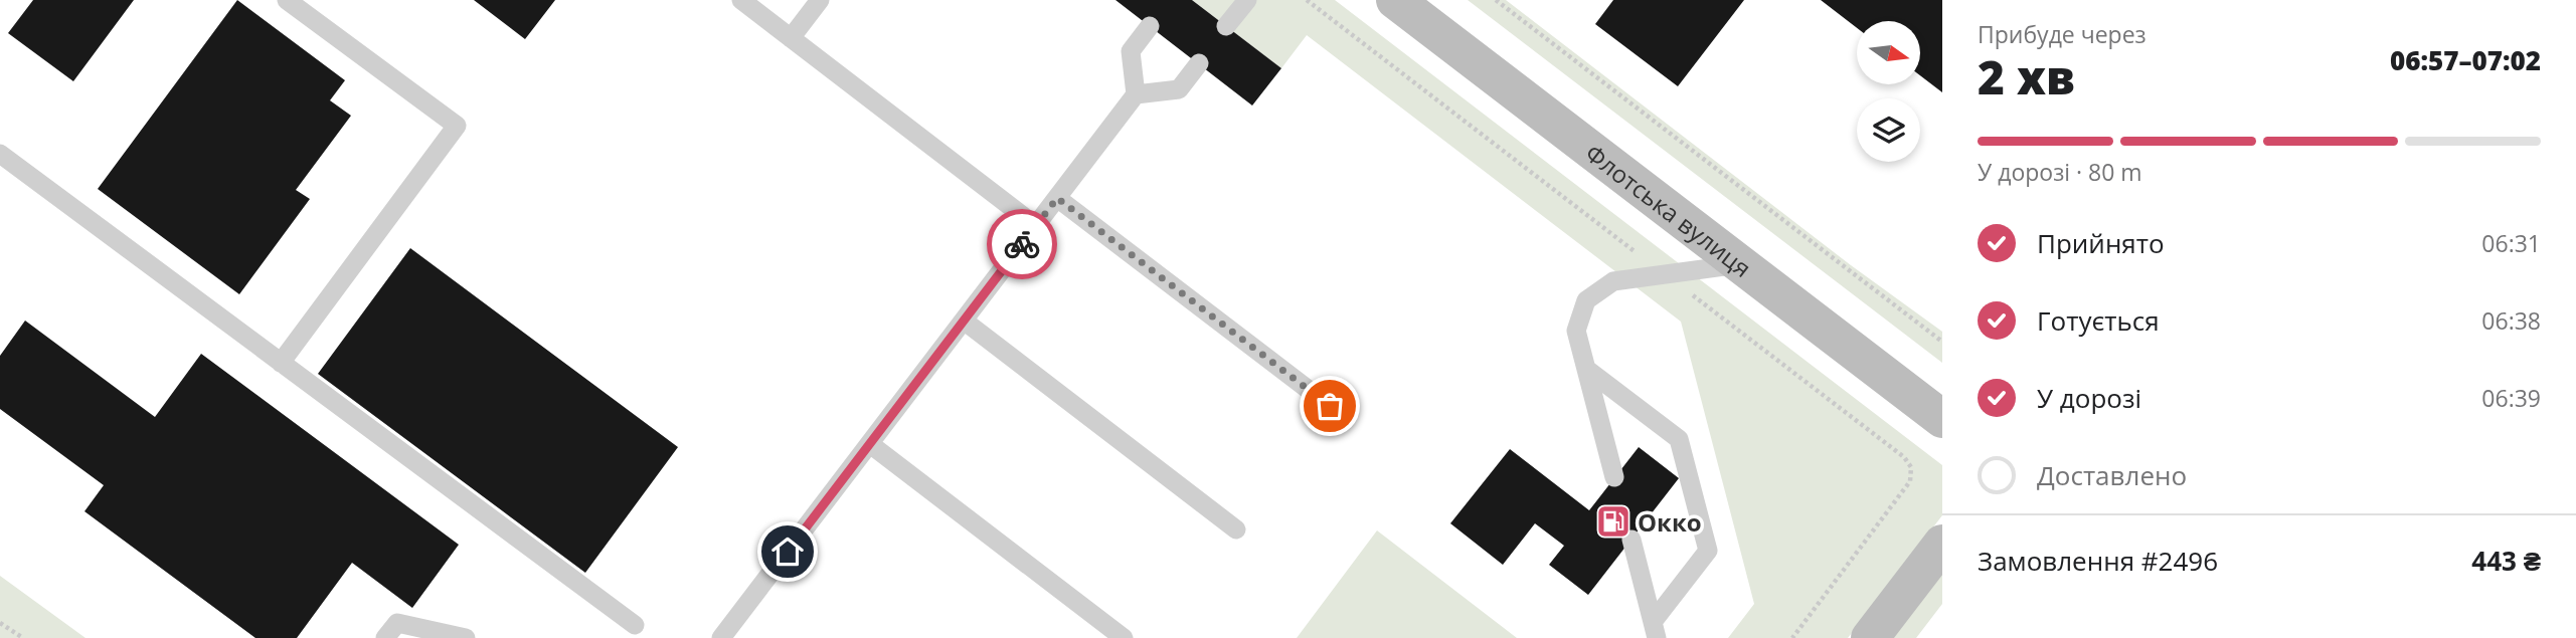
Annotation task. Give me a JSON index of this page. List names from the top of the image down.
{
  "streets": {
    "street": ["Флотська вулиця"]
  },
  "places": {
    "fuel station": ["Окко"]
  },
  "north": "right",
  "page": {
    "heading": ["2 хв", "Прибуде через", "06:57–07:02"],
    "panel": ["Замовлення #2496", "443 ₴"],
    "bar": "У дорозі · 80 m",
    "list": [
      ["Прийнято", "06:31"],
      ["Готується", "06:38"],
      ["У дорозі", "06:39"],
      "Доставлено"
    ]
  }
}
